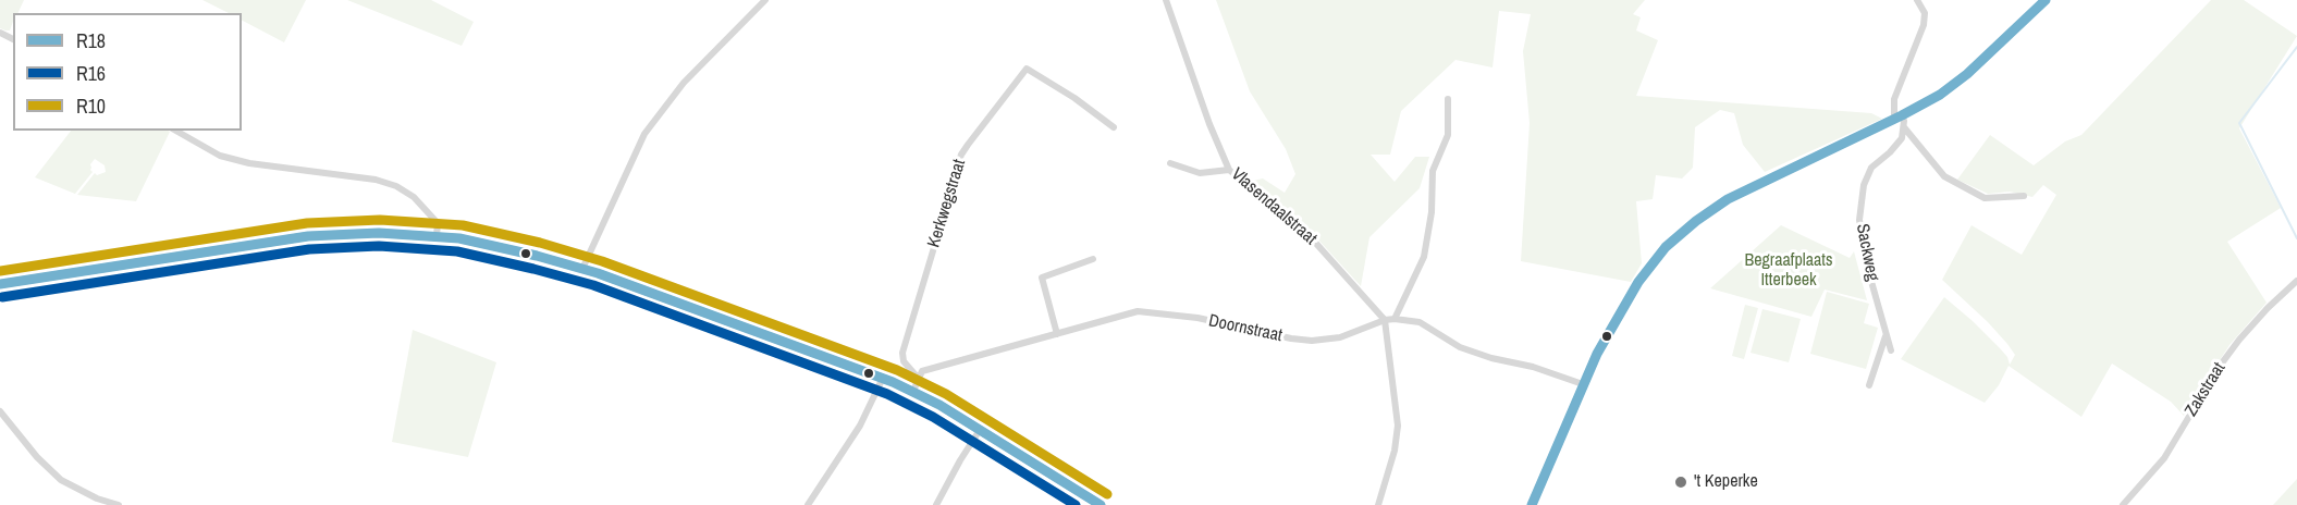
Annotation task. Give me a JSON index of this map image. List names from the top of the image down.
{
  "streets": {
    "street": [
      "Kerkwegstraat",
      "Vlasendaalstraat",
      "Sackweg",
      "Doornstraat",
      "Zakstraat"
    ]
  },
  "crossings": [
    ["Kerkwegstraat", "Doornstraat"],
    ["Vlasendaalstraat", "Doornstraat"]
  ],
  "parks": ["Begraafplaats Itterbeek"],
  "places": ["'t Keperke"],
  "lines": ["transit line R18", "transit line R10", "transit line R16"],
  "legend": ["R18", "R16", "R10"]
}
